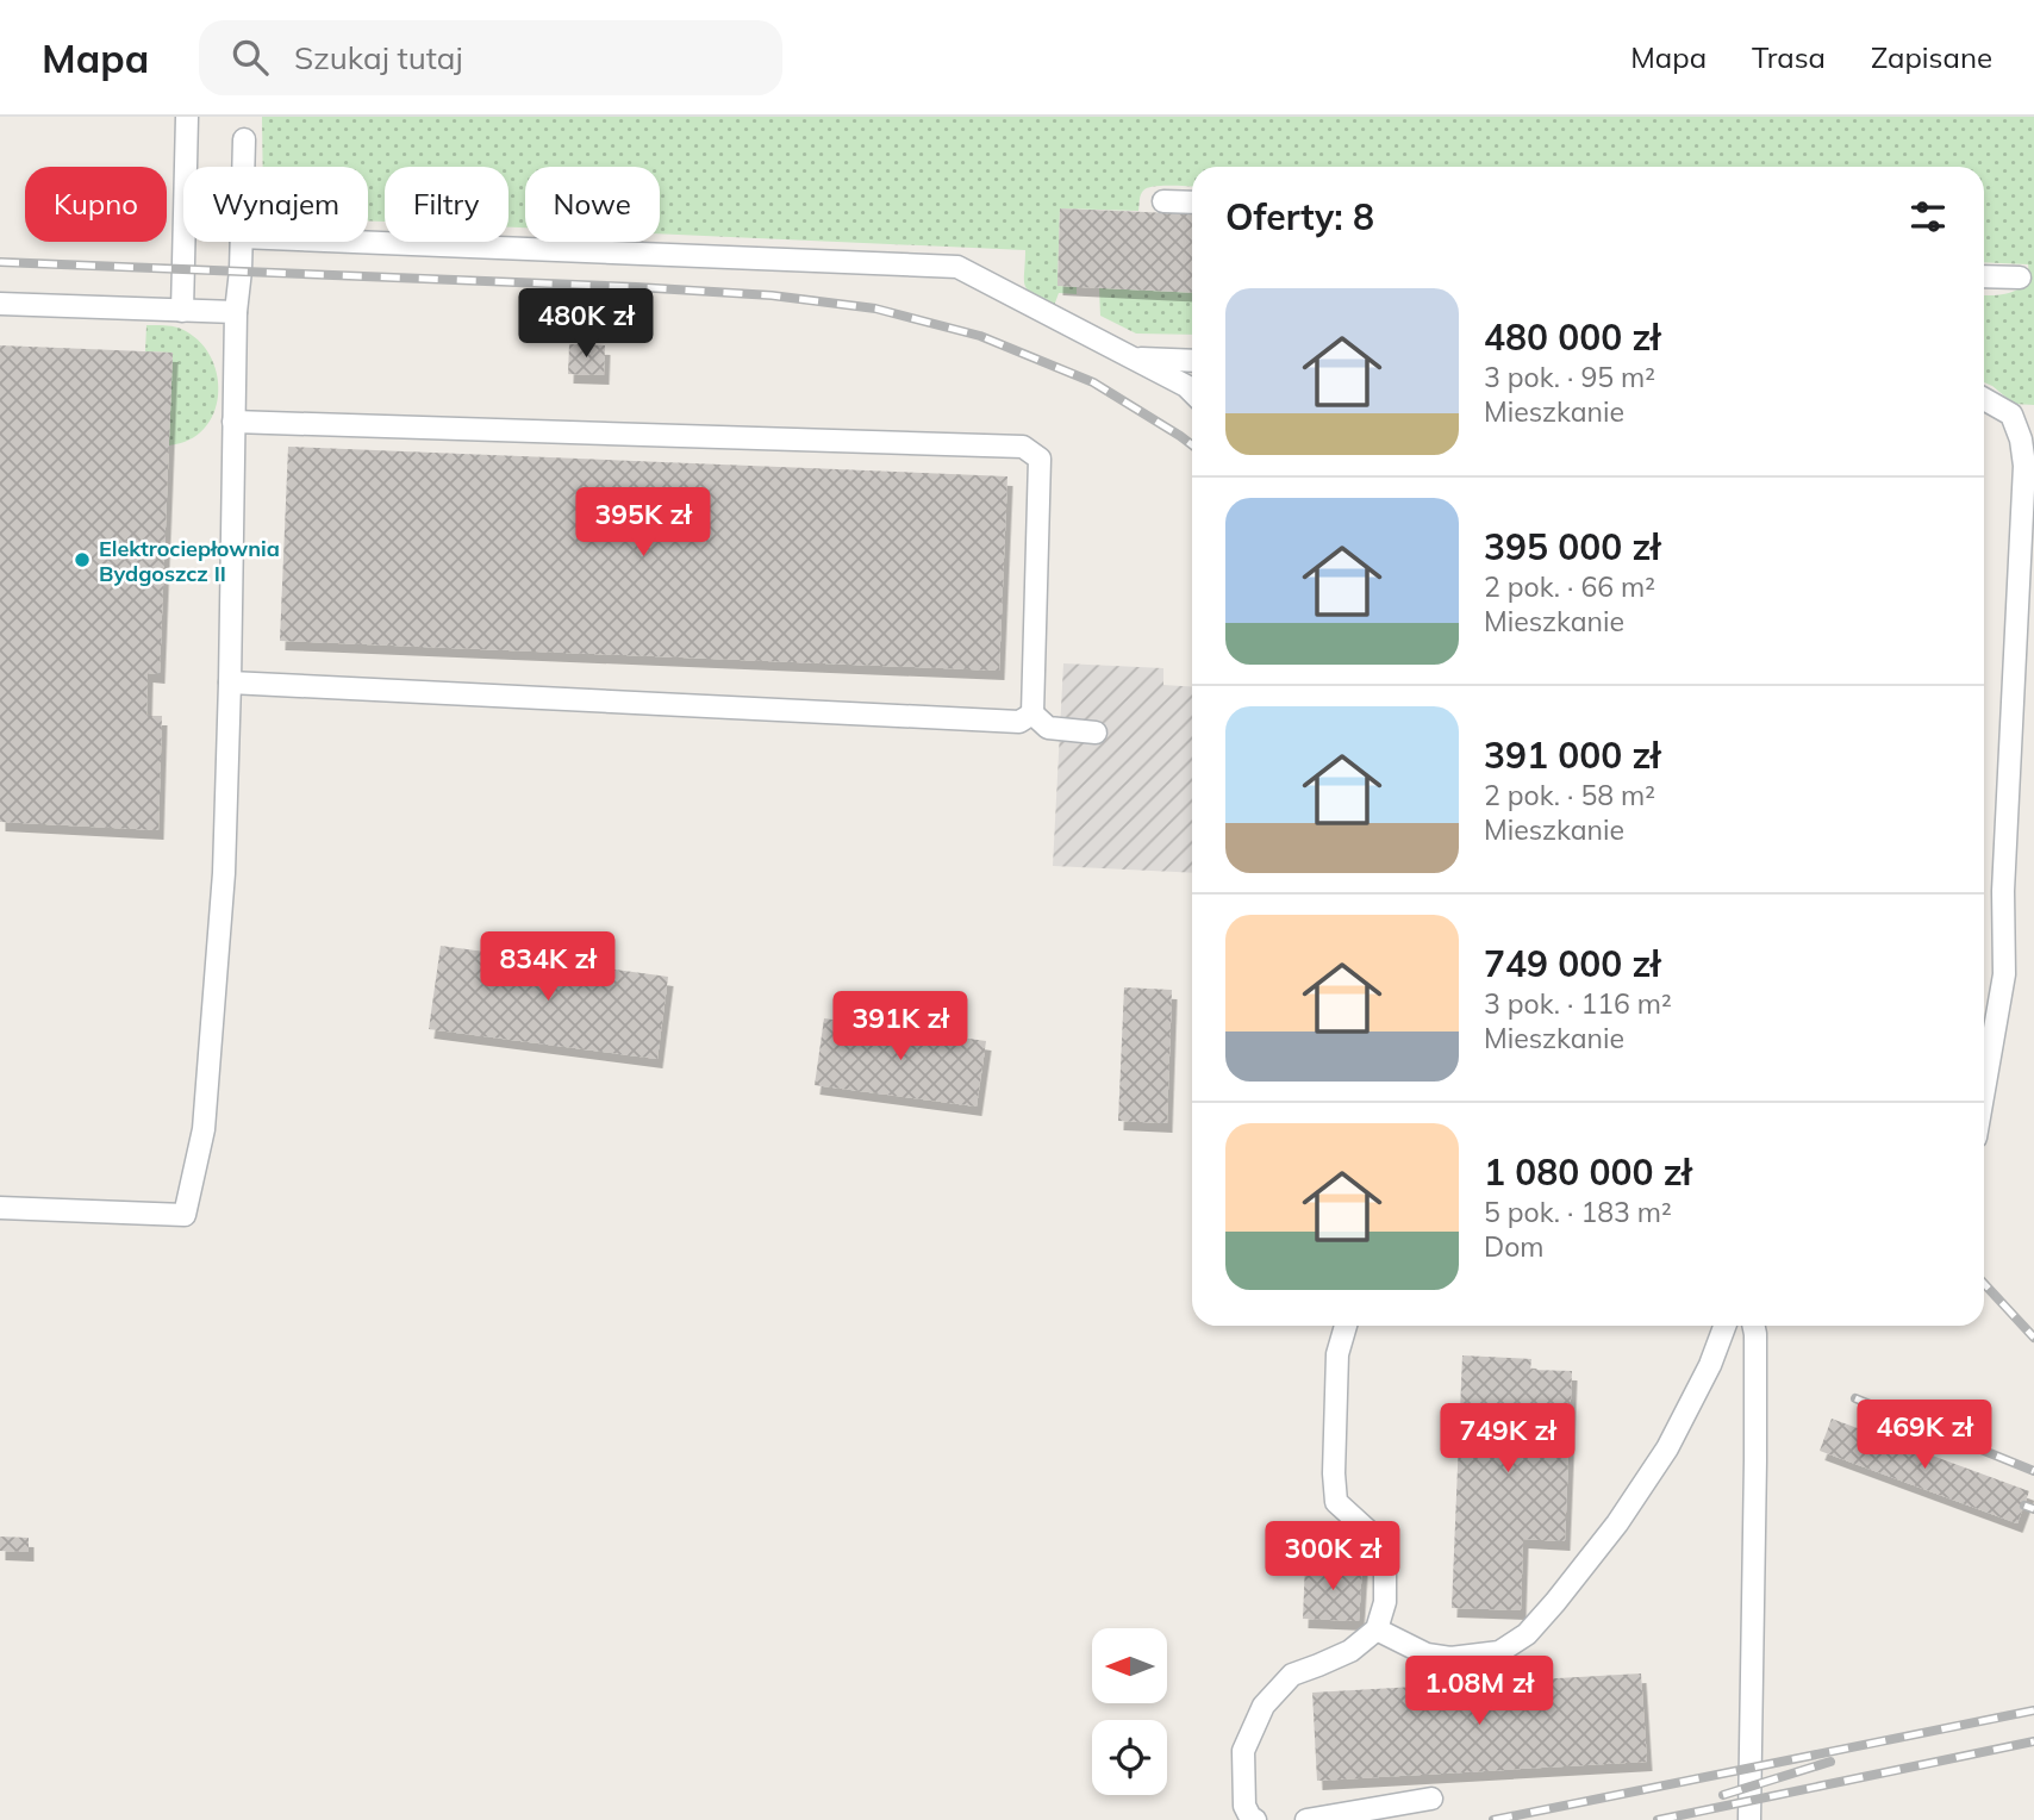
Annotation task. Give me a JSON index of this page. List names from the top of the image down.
{
  "places": ["Elektrociepłownia Bydgoszcz II"],
  "north": "left",
  "page": {
    "header": "Mapa",
    "search": "Szukaj tutaj",
    "nav": ["Mapa", "Trasa", "Zapisane"],
    "chip": [
      "Kupno",
      "Wynajem",
      "Filtry",
      "Nowe"
    ],
    "heading": "Oferty: 8",
    "list": [
      {
        "name": "480 000 zł",
        "note": "3 pok. · 95 m² · Mieszkanie"
      },
      {
        "name": "395 000 zł",
        "note": "2 pok. · 66 m² · Mieszkanie"
      },
      {
        "name": "391 000 zł",
        "note": "2 pok. · 58 m² · Mieszkanie"
      },
      {
        "name": "749 000 zł",
        "note": "3 pok. · 116 m² · Mieszkanie"
      },
      {
        "name": "1 080 000 zł",
        "note": "5 pok. · 183 m² · Dom"
      }
    ],
    "price": [
      "480K zł",
      "395K zł",
      "834K zł",
      "391K zł",
      "469K zł",
      "749K zł",
      "300K zł",
      "1.08M zł"
    ]
  }
}
